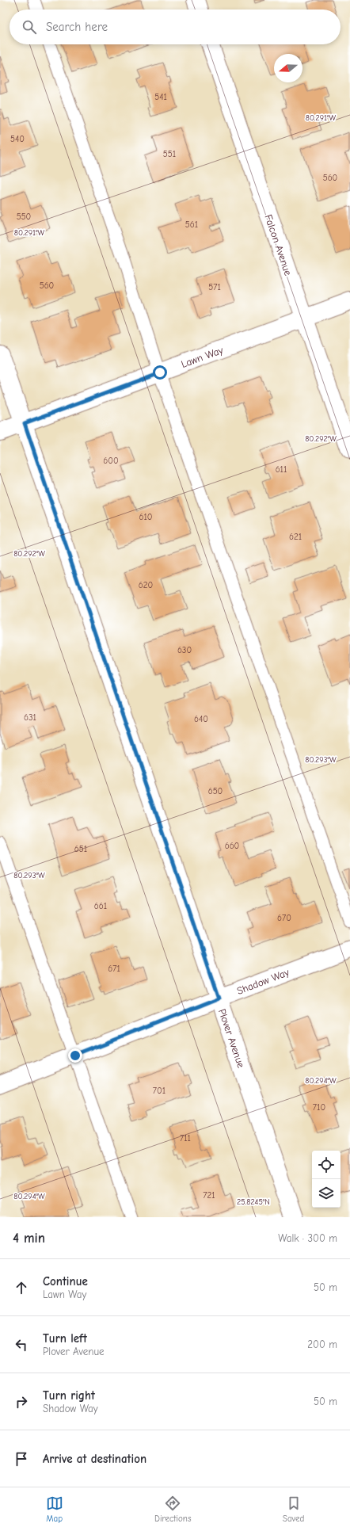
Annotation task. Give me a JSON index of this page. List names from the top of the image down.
{
  "streets": {
    "street": [
      "Falcon Avenue",
      "Lawn Way",
      "Shadow Way",
      "Plover Avenue"
    ]
  },
  "crossings": [
    ["Falcon Avenue", "Lawn Way"],
    ["Lawn Way", "Plover Avenue"],
    ["Shadow Way", "Plover Avenue"]
  ],
  "house_numbers": [
    "541",
    "540",
    "551",
    "560",
    "550",
    "561",
    "560",
    "571",
    "600",
    "611",
    "610",
    "621",
    "620",
    "630",
    "631",
    "640",
    "650",
    "660",
    "651",
    "661",
    "670",
    "671",
    "701",
    "710",
    "711",
    "721"
  ],
  "north": "left",
  "page": {
    "search": "Search here",
    "heading": ["4 min", "Walk · 300 m"],
    "list": [
      ["Continue", "Lawn Way", "50 m"],
      ["Turn left", "Plover Avenue", "200 m"],
      ["Turn right", "Shadow Way", "50 m"],
      "Arrive at destination"
    ],
    "nav": ["Map", "Directions", "Saved"]
  },
  "coordinates": [
    "80.291°W",
    "80.292°W",
    "80.293°W",
    "80.294°W",
    "25.8245°N"
  ]
}
